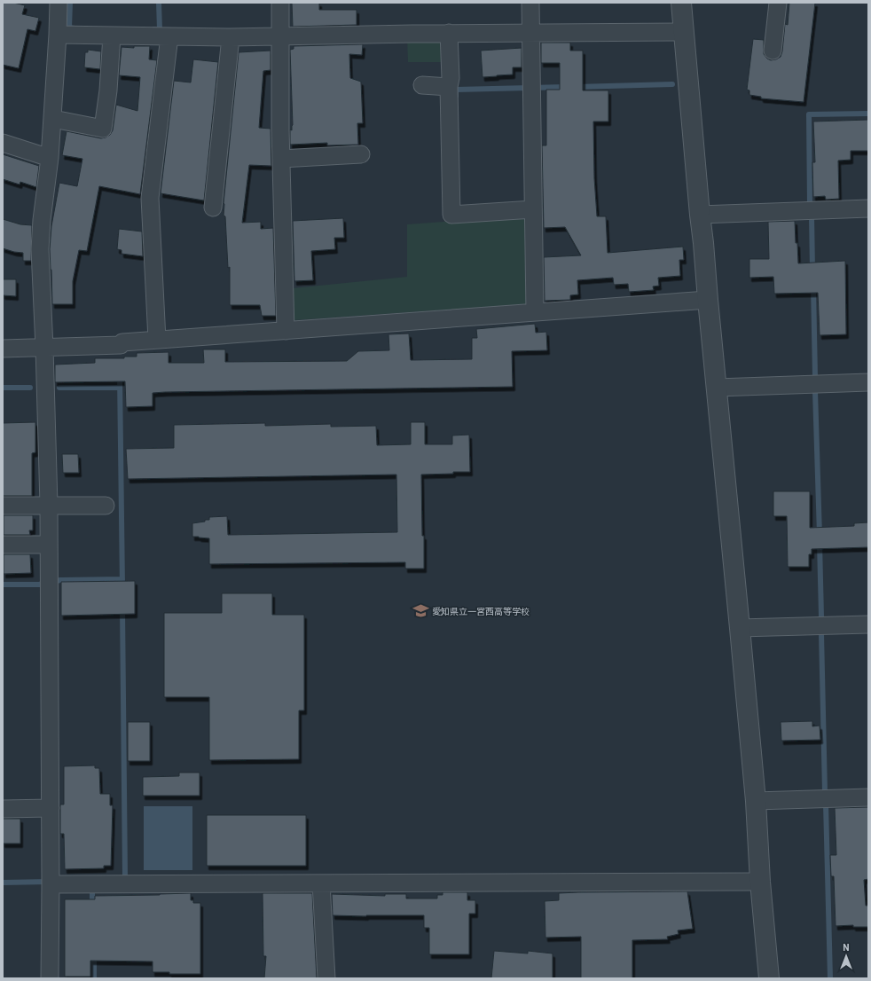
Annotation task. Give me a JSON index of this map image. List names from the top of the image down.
{
  "places": {
    "school or university": ["愛知県立一宮西高等学校"]
  },
  "north": "top"
}
